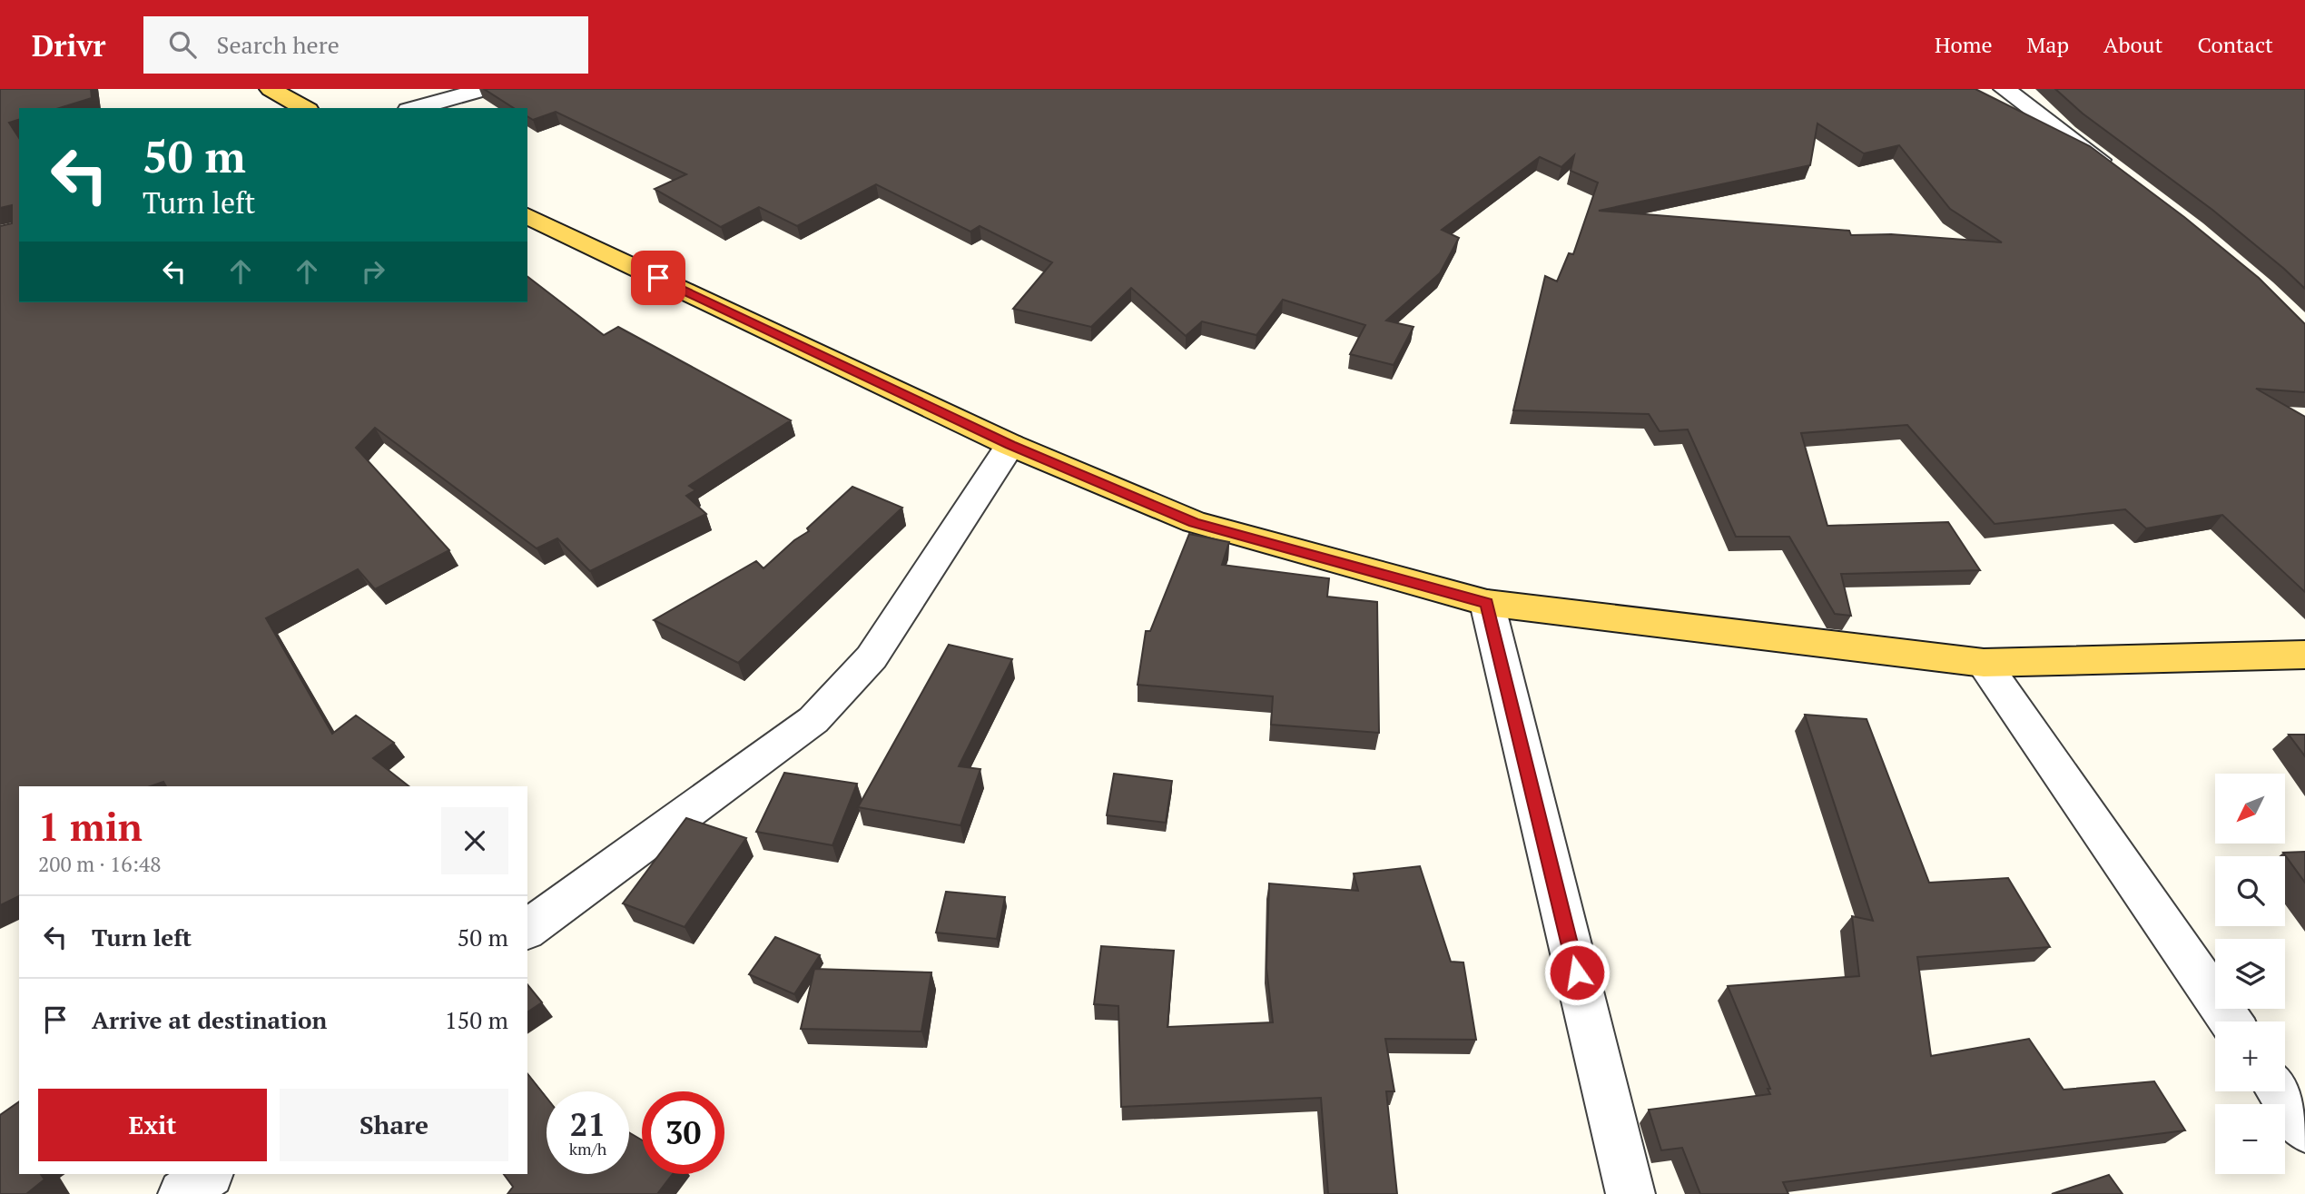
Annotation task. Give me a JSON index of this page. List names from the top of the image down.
{
  "north": "bottom left",
  "page": {
    "header": "Drivr",
    "search": "Search here",
    "nav": [
      "Home",
      "Map",
      "About",
      "Contact"
    ],
    "turn": ["50 m", "Turn left"],
    "map_buttons": ["+", "−"],
    "heading": ["1 min", "200 m · 16:48"],
    "list": [
      {
        "name": "Turn left",
        "value": "50 m"
      },
      {
        "name": "Arrive at destination",
        "value": "150 m"
      }
    ],
    "buttons": ["Exit", "Share"],
    "speed": "21 km/h",
    "limit": "30"
  }
}
